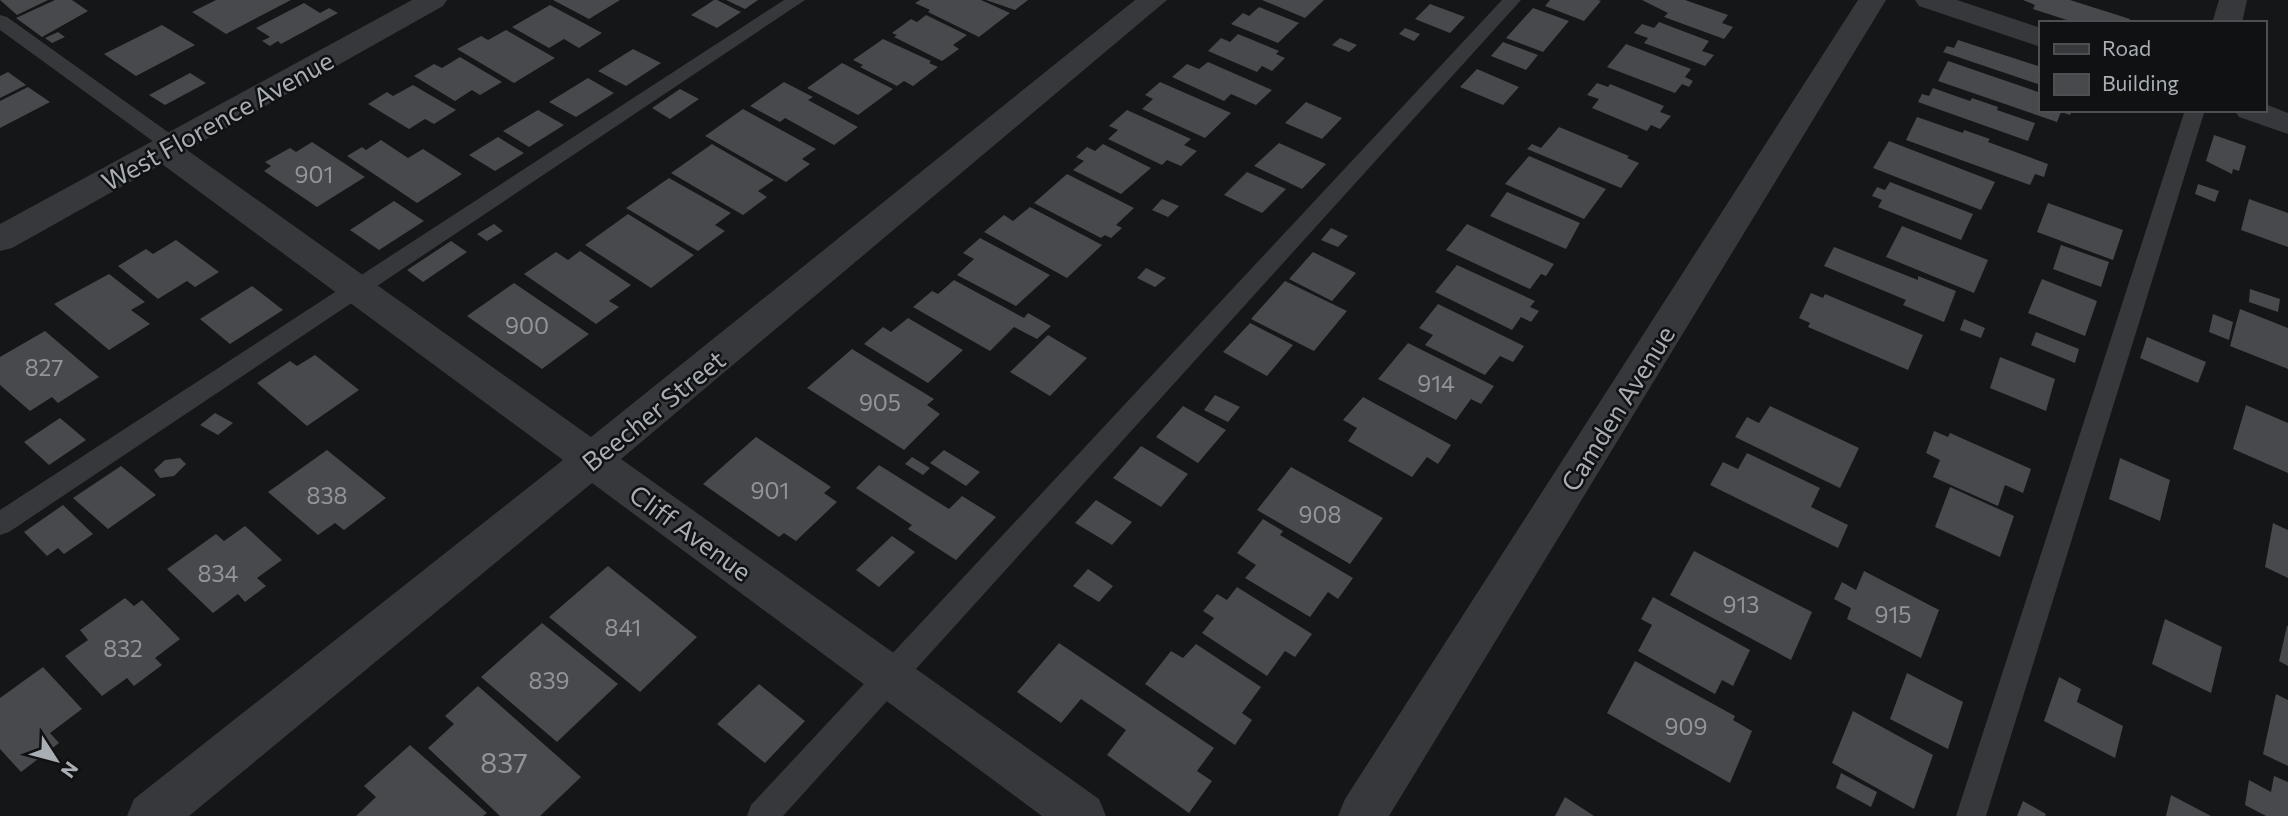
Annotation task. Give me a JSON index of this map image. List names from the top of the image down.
{
  "streets": {
    "street": [
      "West Florence Avenue",
      "Camden Avenue",
      "Beecher Street",
      "Cliff Avenue"
    ]
  },
  "crossings": [
    ["West Florence Avenue", "Cliff Avenue"],
    ["Beecher Street", "Cliff Avenue"]
  ],
  "house_numbers": [
    "901",
    "900",
    "827",
    "914",
    "905",
    "901",
    "838",
    "908",
    "834",
    "913",
    "915",
    "841",
    "832",
    "839",
    "909",
    "837"
  ],
  "legend": ["Road", "Building"],
  "north": "bottom right"
}
